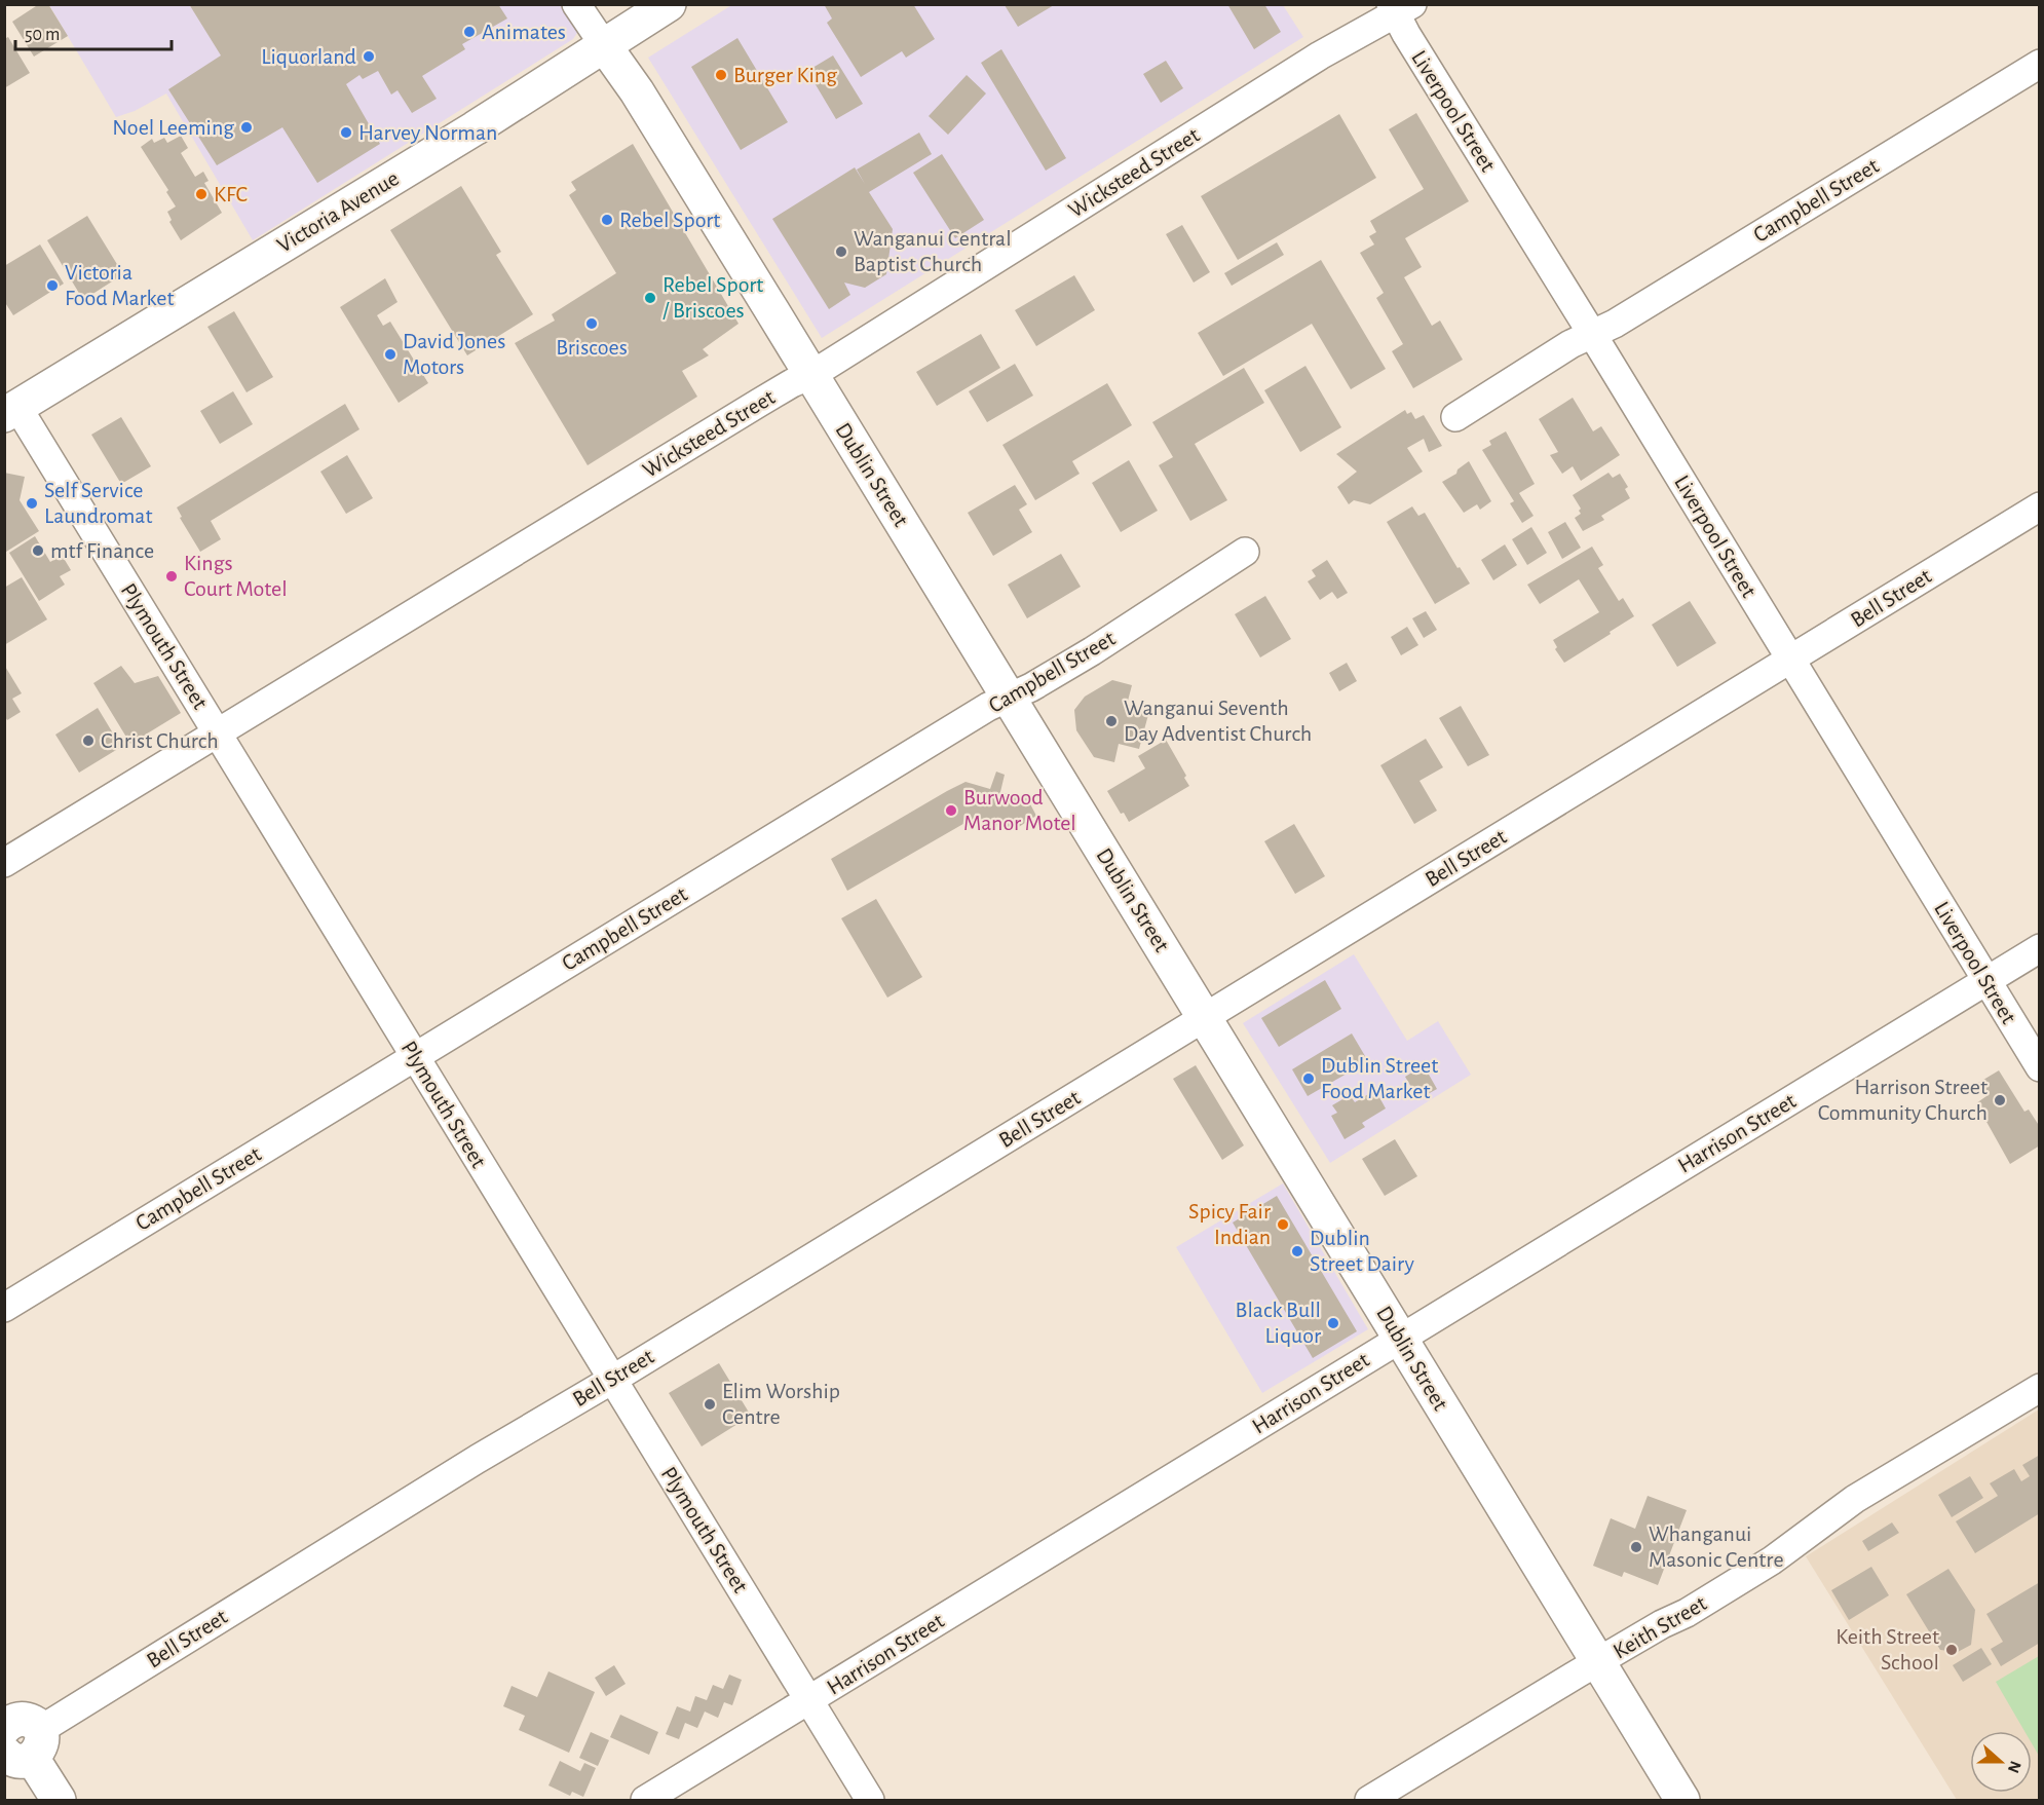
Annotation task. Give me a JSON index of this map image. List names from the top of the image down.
{
  "streets": {
    "main road": ["Victoria Avenue", "Dublin Street"],
    "street": [
      "Liverpool Street",
      "Wicksteed Street",
      "Campbell Street",
      "Bell Street",
      "Plymouth Street",
      "Harrison Street",
      "Keith Street"
    ]
  },
  "crossings": [
    ["Liverpool Street", "Wicksteed Street"],
    ["Liverpool Street", "Campbell Street"],
    ["Liverpool Street", "Bell Street"],
    ["Liverpool Street", "Harrison Street"],
    ["Wicksteed Street", "Dublin Street"],
    ["Wicksteed Street", "Plymouth Street"],
    ["Campbell Street", "Dublin Street"],
    ["Campbell Street", "Plymouth Street"],
    ["Victoria Avenue", "Dublin Street"],
    ["Victoria Avenue", "Plymouth Street"],
    ["Dublin Street", "Bell Street"],
    ["Dublin Street", "Harrison Street"],
    ["Dublin Street", "Keith Street"],
    ["Bell Street", "Plymouth Street"],
    ["Plymouth Street", "Harrison Street"]
  ],
  "places": [
    "Animates",
    "Liquorland",
    "Burger King",
    "Noel Leeming",
    "Harvey Norman",
    "KFC",
    "Rebel Sport",
    "Wanganui Central Baptist Church",
    "Victoria Food Market",
    "Rebel Sport / Briscoes",
    "Briscoes",
    "David Jones Motors",
    "Self Service Laundromat",
    "mtf Finance",
    "Kings Court Motel",
    "Wanganui Seventh Day Adventist Church",
    "Christ Church",
    "Burwood Manor Motel",
    "Dublin Street Food Market",
    "Harrison Street Community Church",
    "Spicy Fair Indian",
    "Dublin Street Dairy",
    "Black Bull Liquor",
    "Elim Worship Centre",
    "Whanganui Masonic Centre",
    "Keith Street School"
  ],
  "scale_bar": "50 m",
  "north": "right"
}
